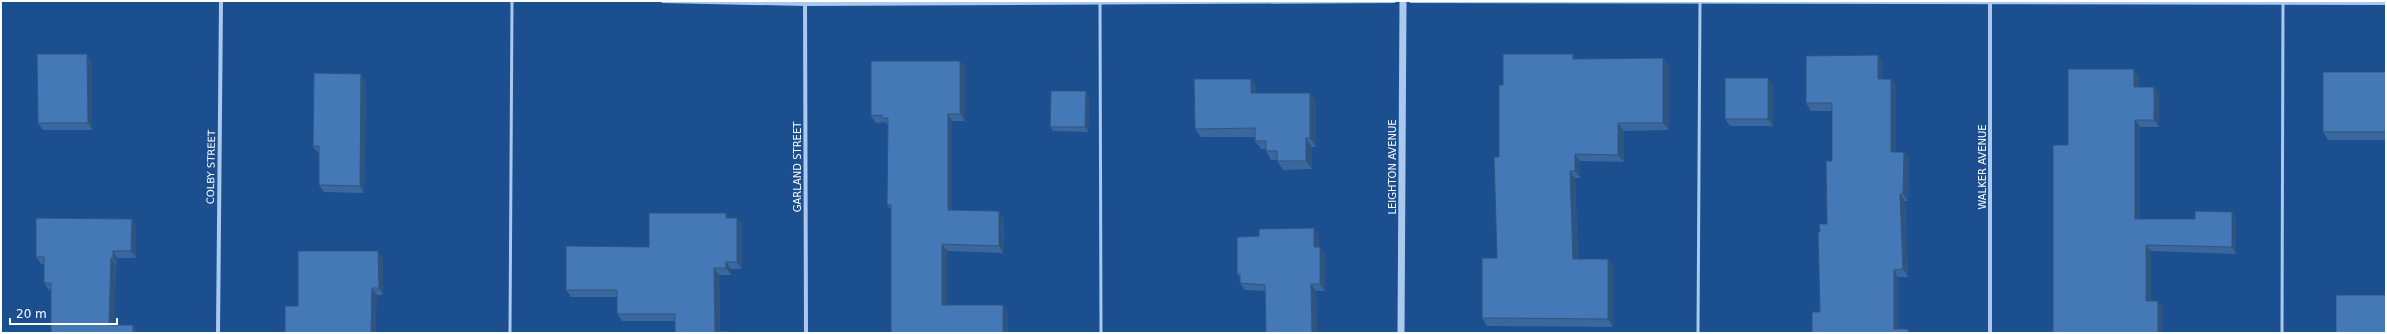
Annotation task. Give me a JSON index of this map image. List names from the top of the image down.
{
  "streets": {
    "street": [
      "COLBY STREET",
      "GARLAND STREET",
      "LEIGHTON AVENUE",
      "WALKER AVENUE"
    ]
  },
  "scale_bar": "20 m"
}
